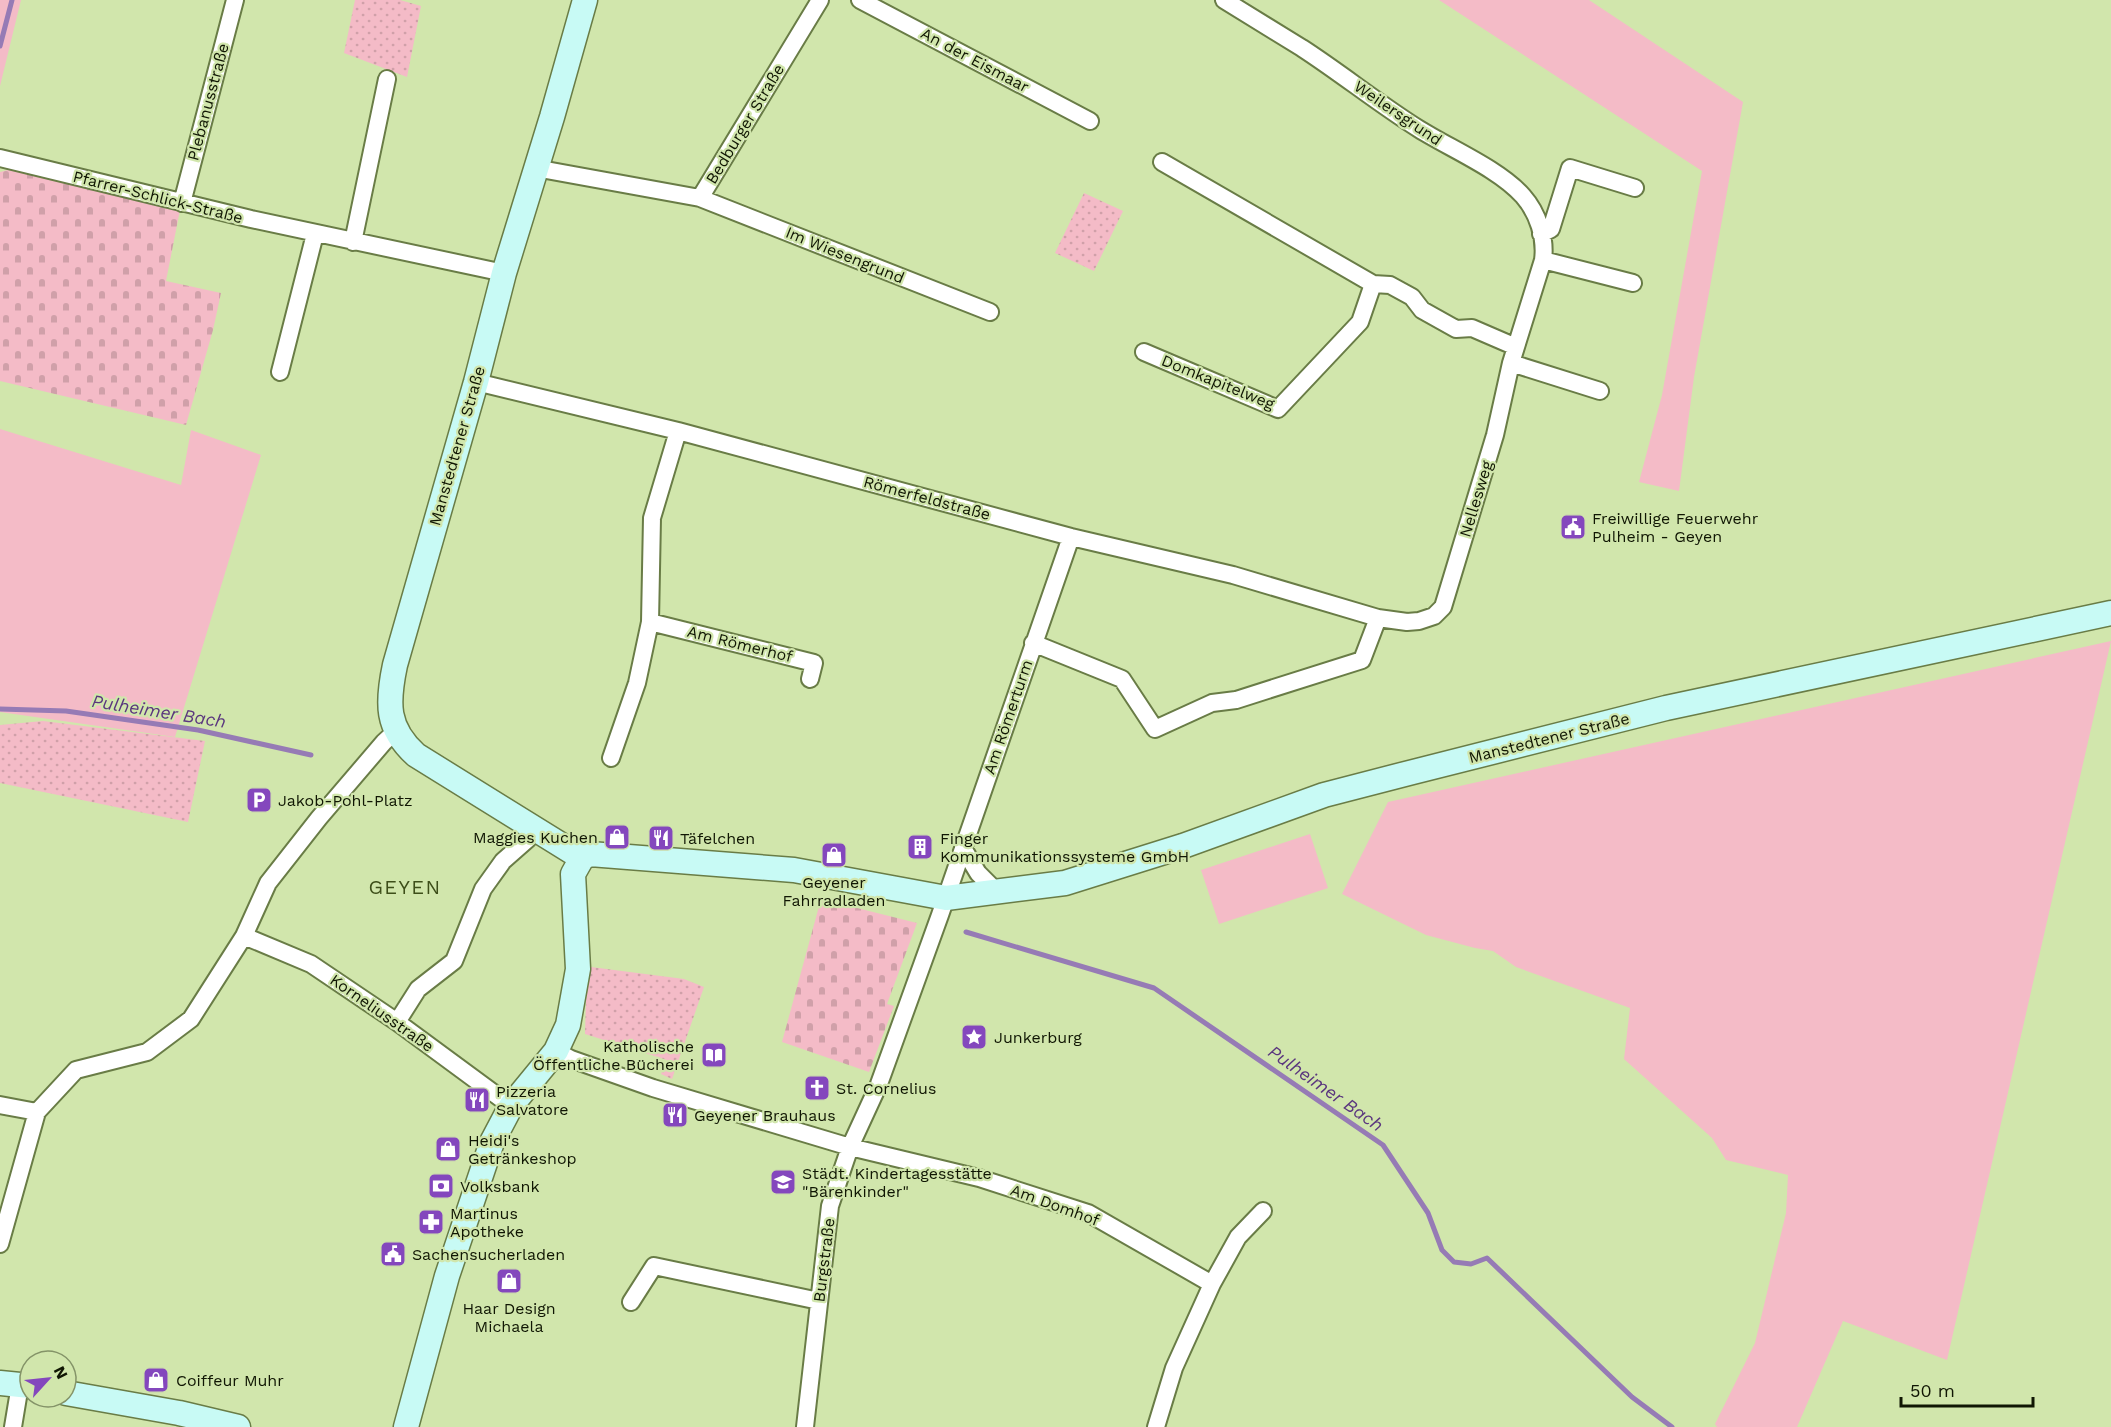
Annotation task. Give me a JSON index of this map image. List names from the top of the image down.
{
  "streets": {
    "street": [
      "An der Eismaar",
      "Plebanusstraße",
      "Weilersgrund",
      "Bedburger Straße",
      "Pfarrer-Schlick-Straße",
      "Im Wiesengrund",
      "Domkapitelweg",
      "Manstedtener Straße",
      "Römerfeldstraße",
      "Nellesweg",
      "Am Römerhof",
      "Am Römerturm",
      "Korneliusstraße",
      "Am Domhof",
      "Burgstraße"
    ]
  },
  "crossings": [
    ["Plebanusstraße", "Pfarrer-Schlick-Straße"],
    ["Weilersgrund", "Nellesweg"],
    ["Bedburger Straße", "Im Wiesengrund"],
    ["Bedburger Straße", "Manstedtener Straße"],
    ["Pfarrer-Schlick-Straße", "Manstedtener Straße"],
    ["Manstedtener Straße", "Römerfeldstraße"],
    ["Manstedtener Straße", "Am Römerturm"],
    ["Manstedtener Straße", "Burgstraße"],
    ["Römerfeldstraße", "Nellesweg"],
    ["Römerfeldstraße", "Am Römerturm"],
    ["Am Römerturm", "Burgstraße"],
    ["Am Domhof", "Burgstraße"]
  ],
  "districts": ["GEYEN"],
  "water": ["Pulheimer Bach"],
  "places": {
    "public building": ["Freiwillige Feuerwehr Pulheim - Geyen", "Sachensucherladen"],
    "parking": ["Jakob-Pohl-Platz"],
    "shop": [
      "Maggies Kuchen",
      "Geyener Fahrradladen",
      "Heidi's Getränkeshop",
      "Haar Design Michaela",
      "Coiffeur Muhr"
    ],
    "restaurant": ["Täfelchen", "Pizzeria Salvatore", "Geyener Brauhaus"],
    "building": ["Finger Kommunikationssysteme GmbH"],
    "place": ["Junkerburg"],
    "library": ["Katholische Öffentliche Bücherei"],
    "church": ["St. Cornelius"],
    "school or university": ["Städt. Kindertagesstätte \"Bärenkinder\""],
    "bank": ["Volksbank"],
    "pharmacy": ["Martinus Apotheke"]
  },
  "scale_bar": "50 m",
  "north": "top right"
}
